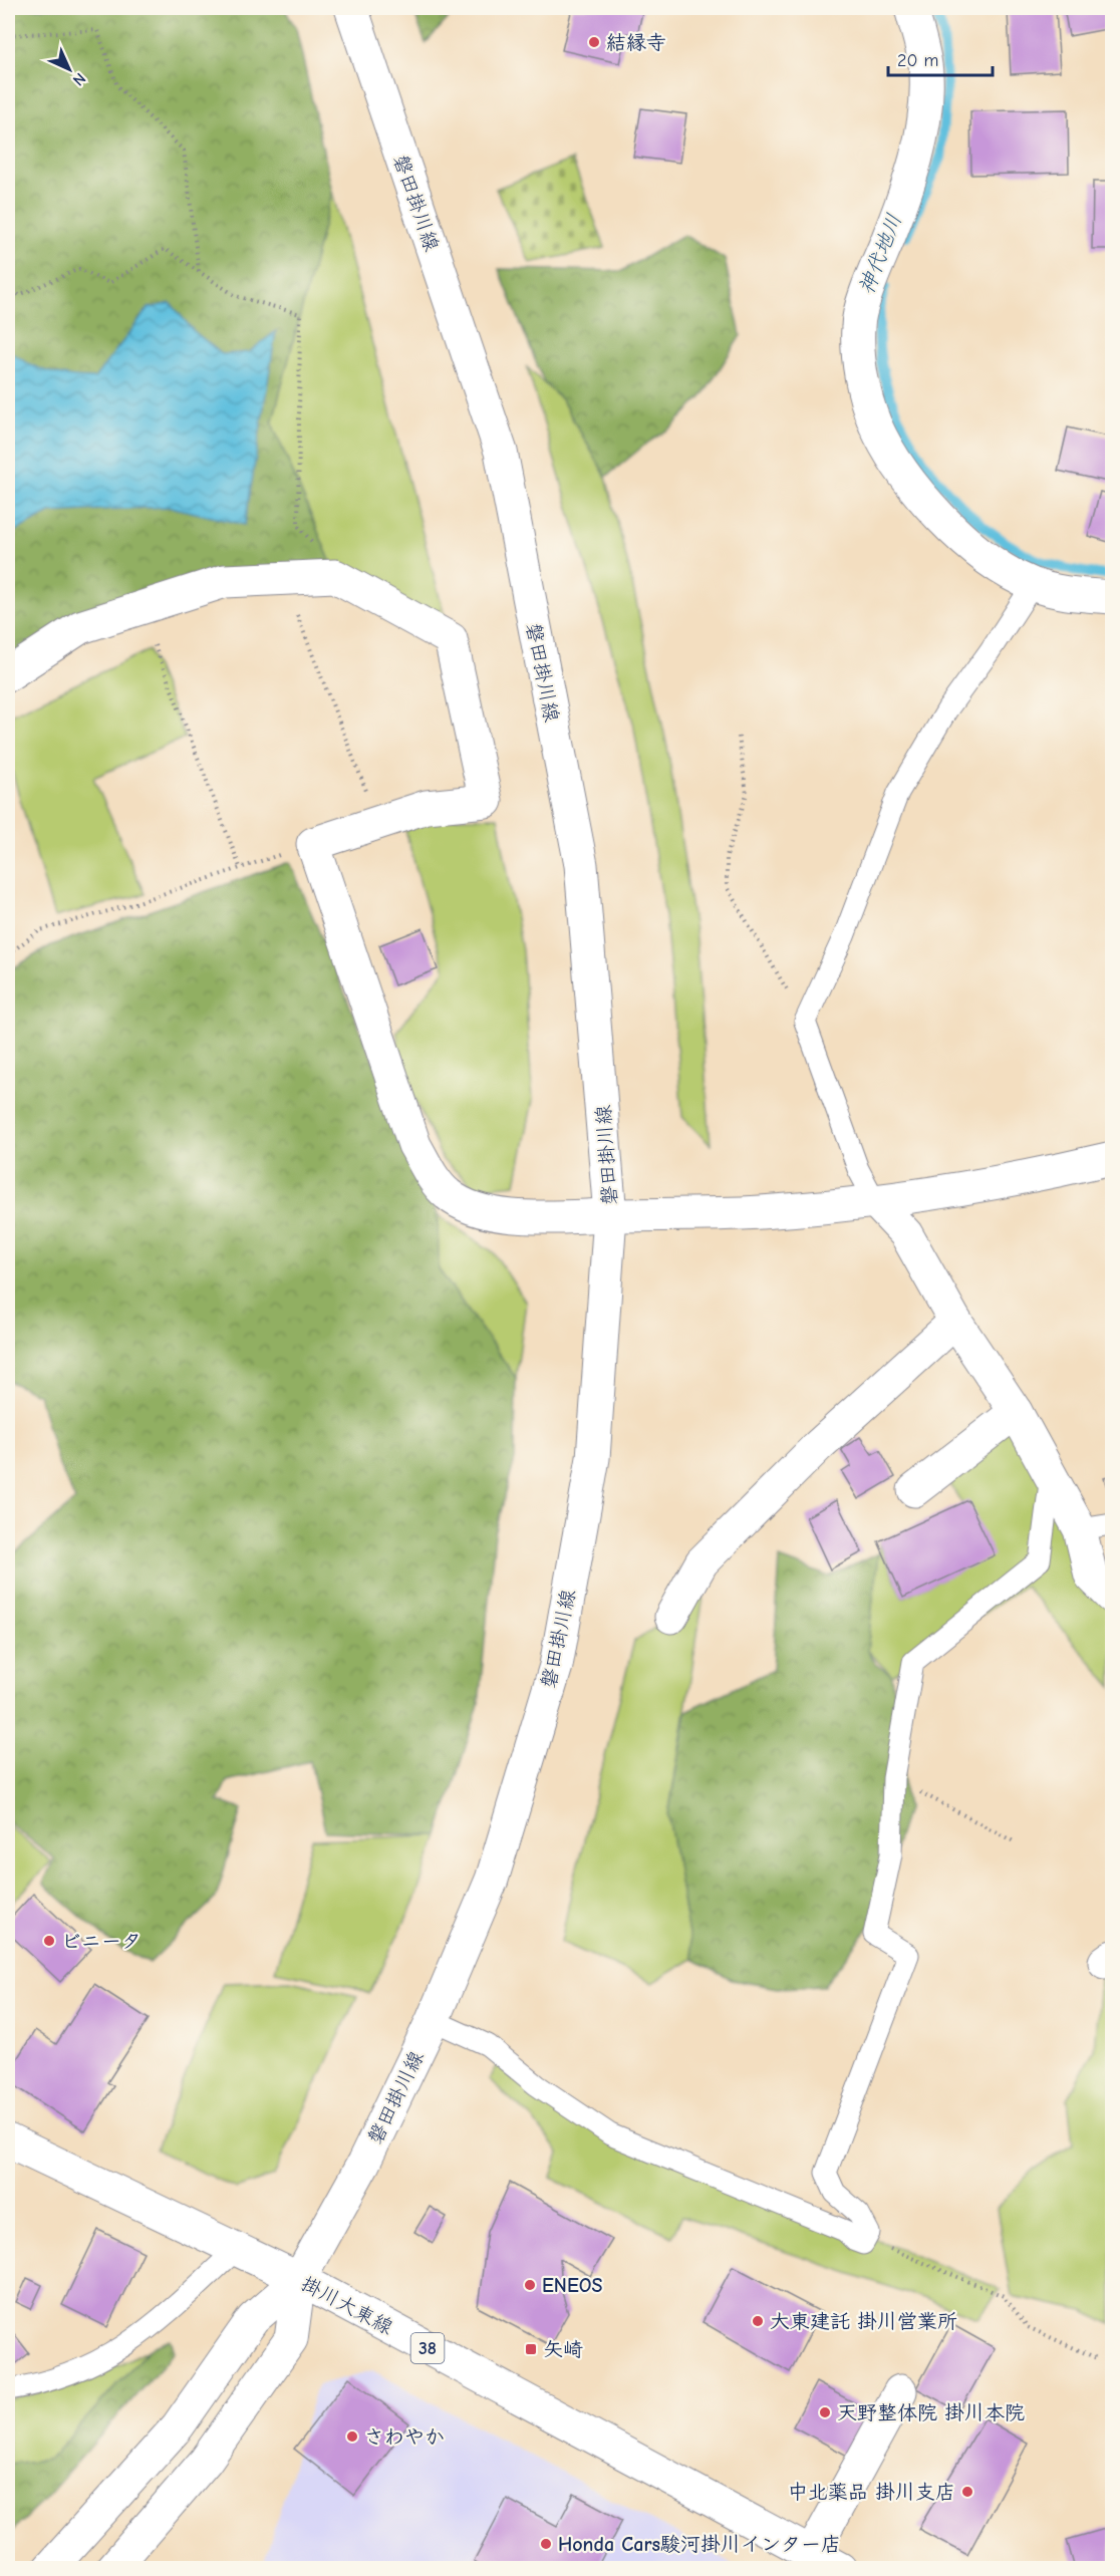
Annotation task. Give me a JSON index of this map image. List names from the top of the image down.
{
  "streets": {
    "street": ["磐田掛川線", "掛川大東線", "38"]
  },
  "crossings": [
    ["磐田掛川線", "掛川大東線"]
  ],
  "water": ["神代地川"],
  "places": {
    "other": [
      "結縁寺",
      "ビニータ",
      "ENEOS",
      "大東建託 掛川営業所",
      "天野整体院 掛川本院",
      "さわやか",
      "中北薬品 掛川支店",
      "Honda Cars駿河掛川インター店"
    ],
    "transit": ["矢崎"]
  },
  "scale_bar": "20 m",
  "north": "bottom right"
}
